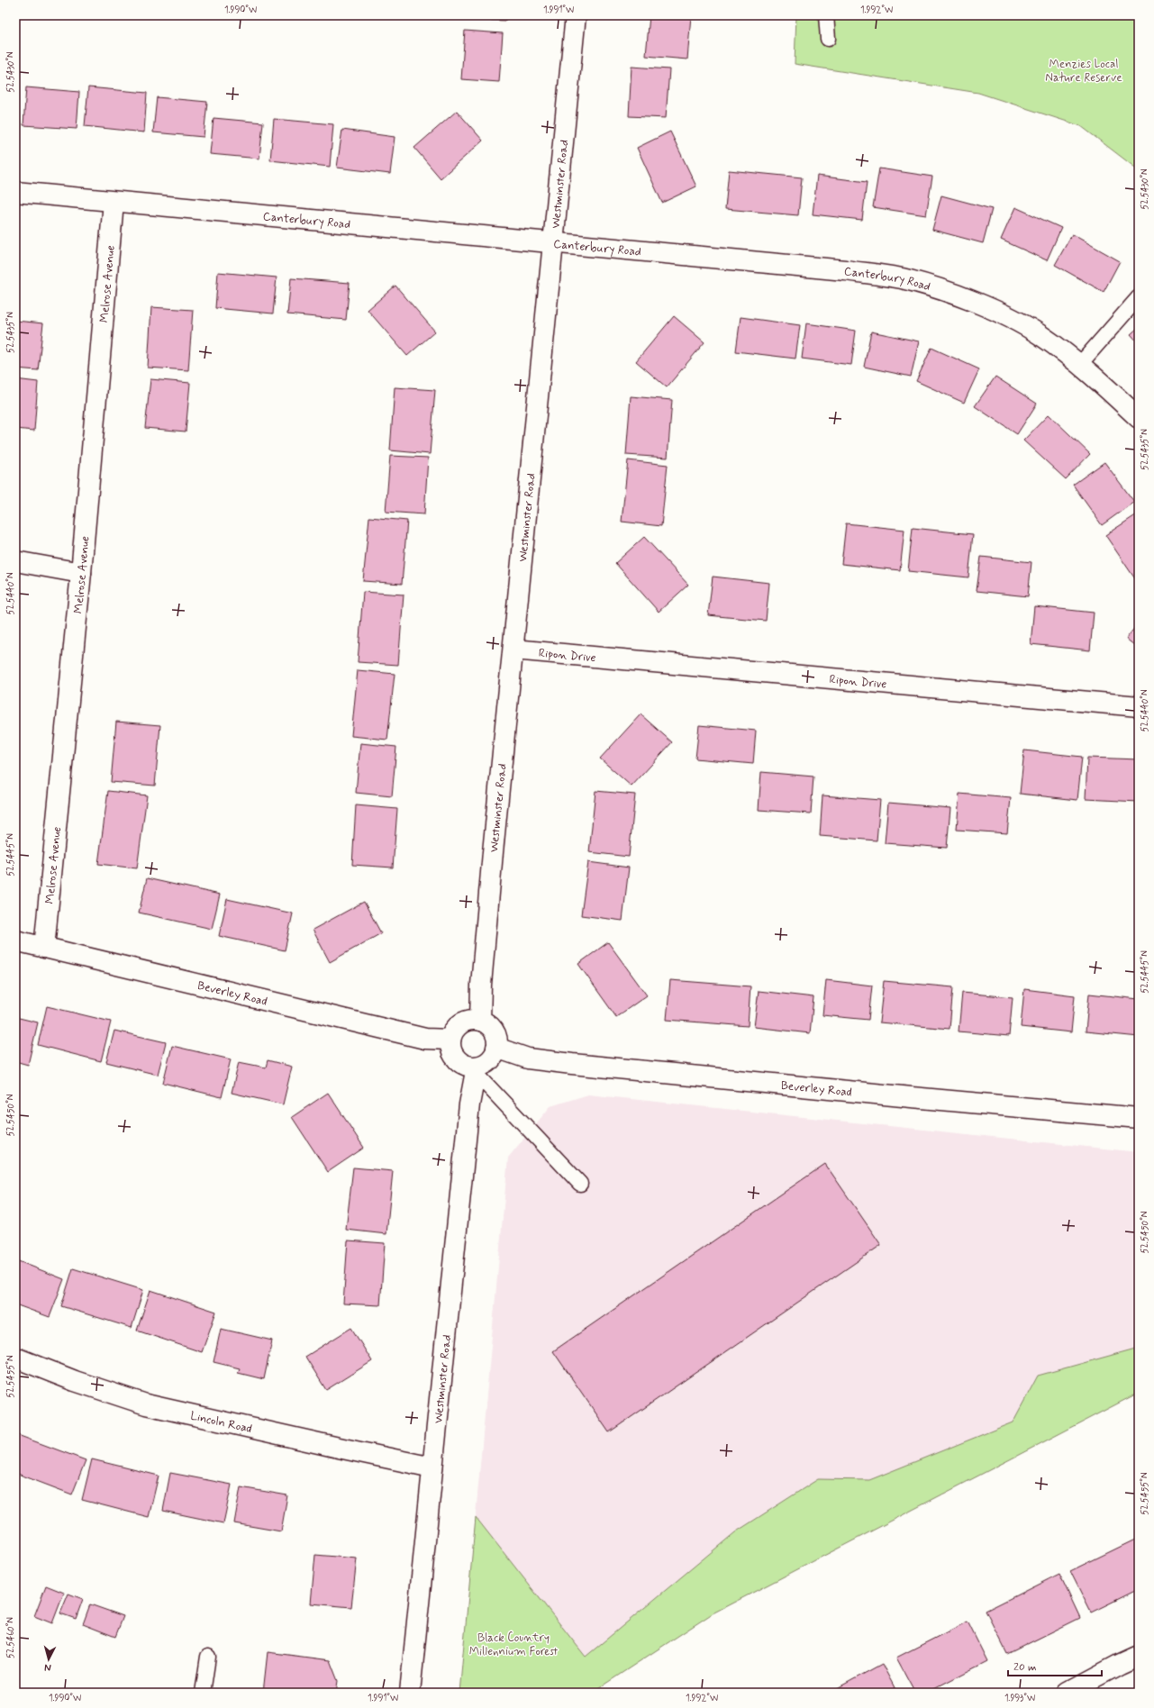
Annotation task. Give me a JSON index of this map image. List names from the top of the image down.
{
  "streets": {
    "street": [
      "Westminster Road",
      "Canterbury Road",
      "Melrose Avenue",
      "Ripon Drive",
      "Beverley Road",
      "Lincoln Road"
    ]
  },
  "crossings": [
    ["Westminster Road", "Canterbury Road"],
    ["Westminster Road", "Ripon Drive"],
    ["Westminster Road", "Beverley Road"],
    ["Westminster Road", "Lincoln Road"],
    ["Canterbury Road", "Melrose Avenue"],
    ["Melrose Avenue", "Beverley Road"]
  ],
  "parks": ["Menzies Local Nature Reserve", "Black Country Millennium Forest"],
  "scale_bar": "20 m",
  "north": "bottom",
  "coordinates": [
    "1.990°W",
    "1.991°W",
    "1.992°W",
    "52.5430°N",
    "52.5435°N",
    "52.5440°N",
    "52.5445°N",
    "52.5450°N",
    "52.5455°N",
    "52.5460°N",
    "1.993°W"
  ]
}
